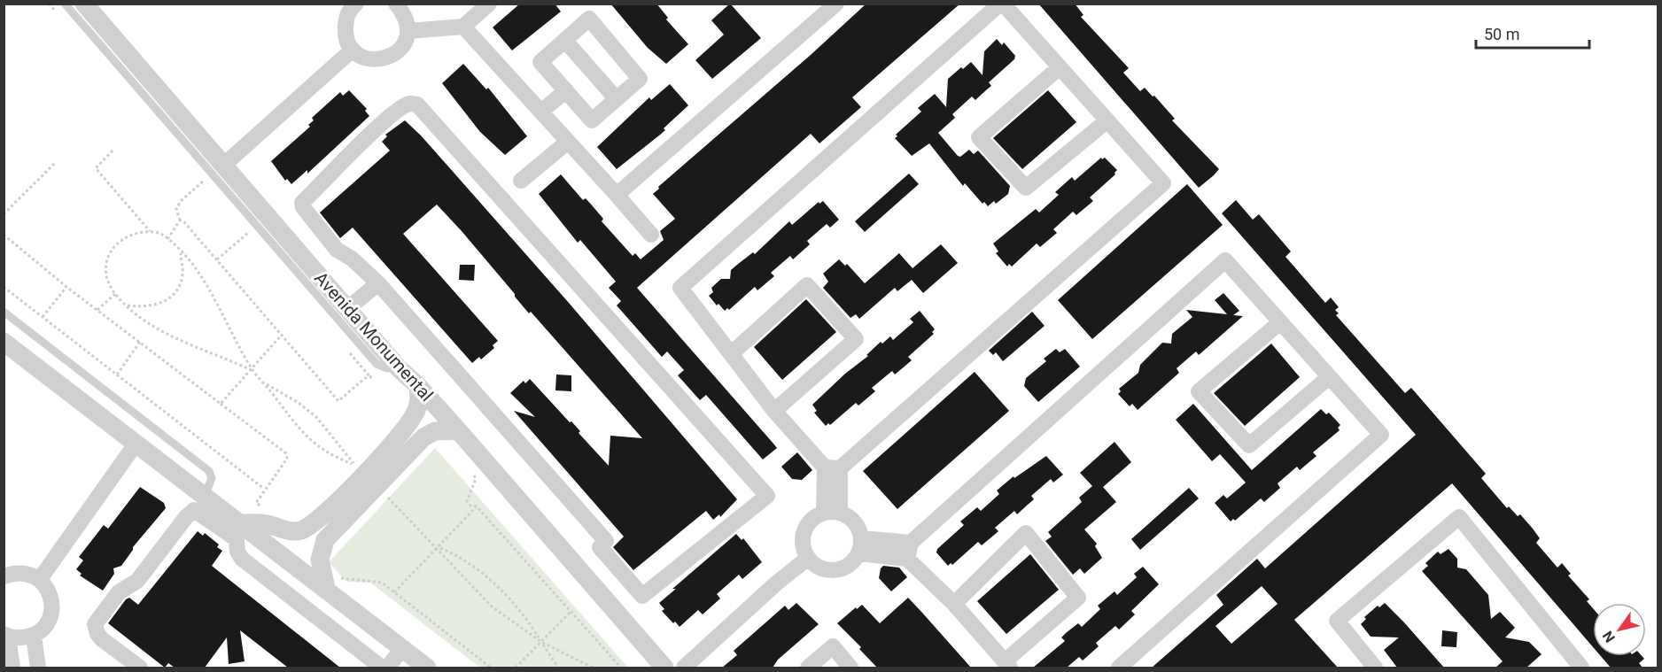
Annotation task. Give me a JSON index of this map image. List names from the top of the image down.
{
  "streets": {
    "street": ["Avenida Monumental"]
  },
  "scale_bar": "50 m",
  "north": "bottom left"
}
